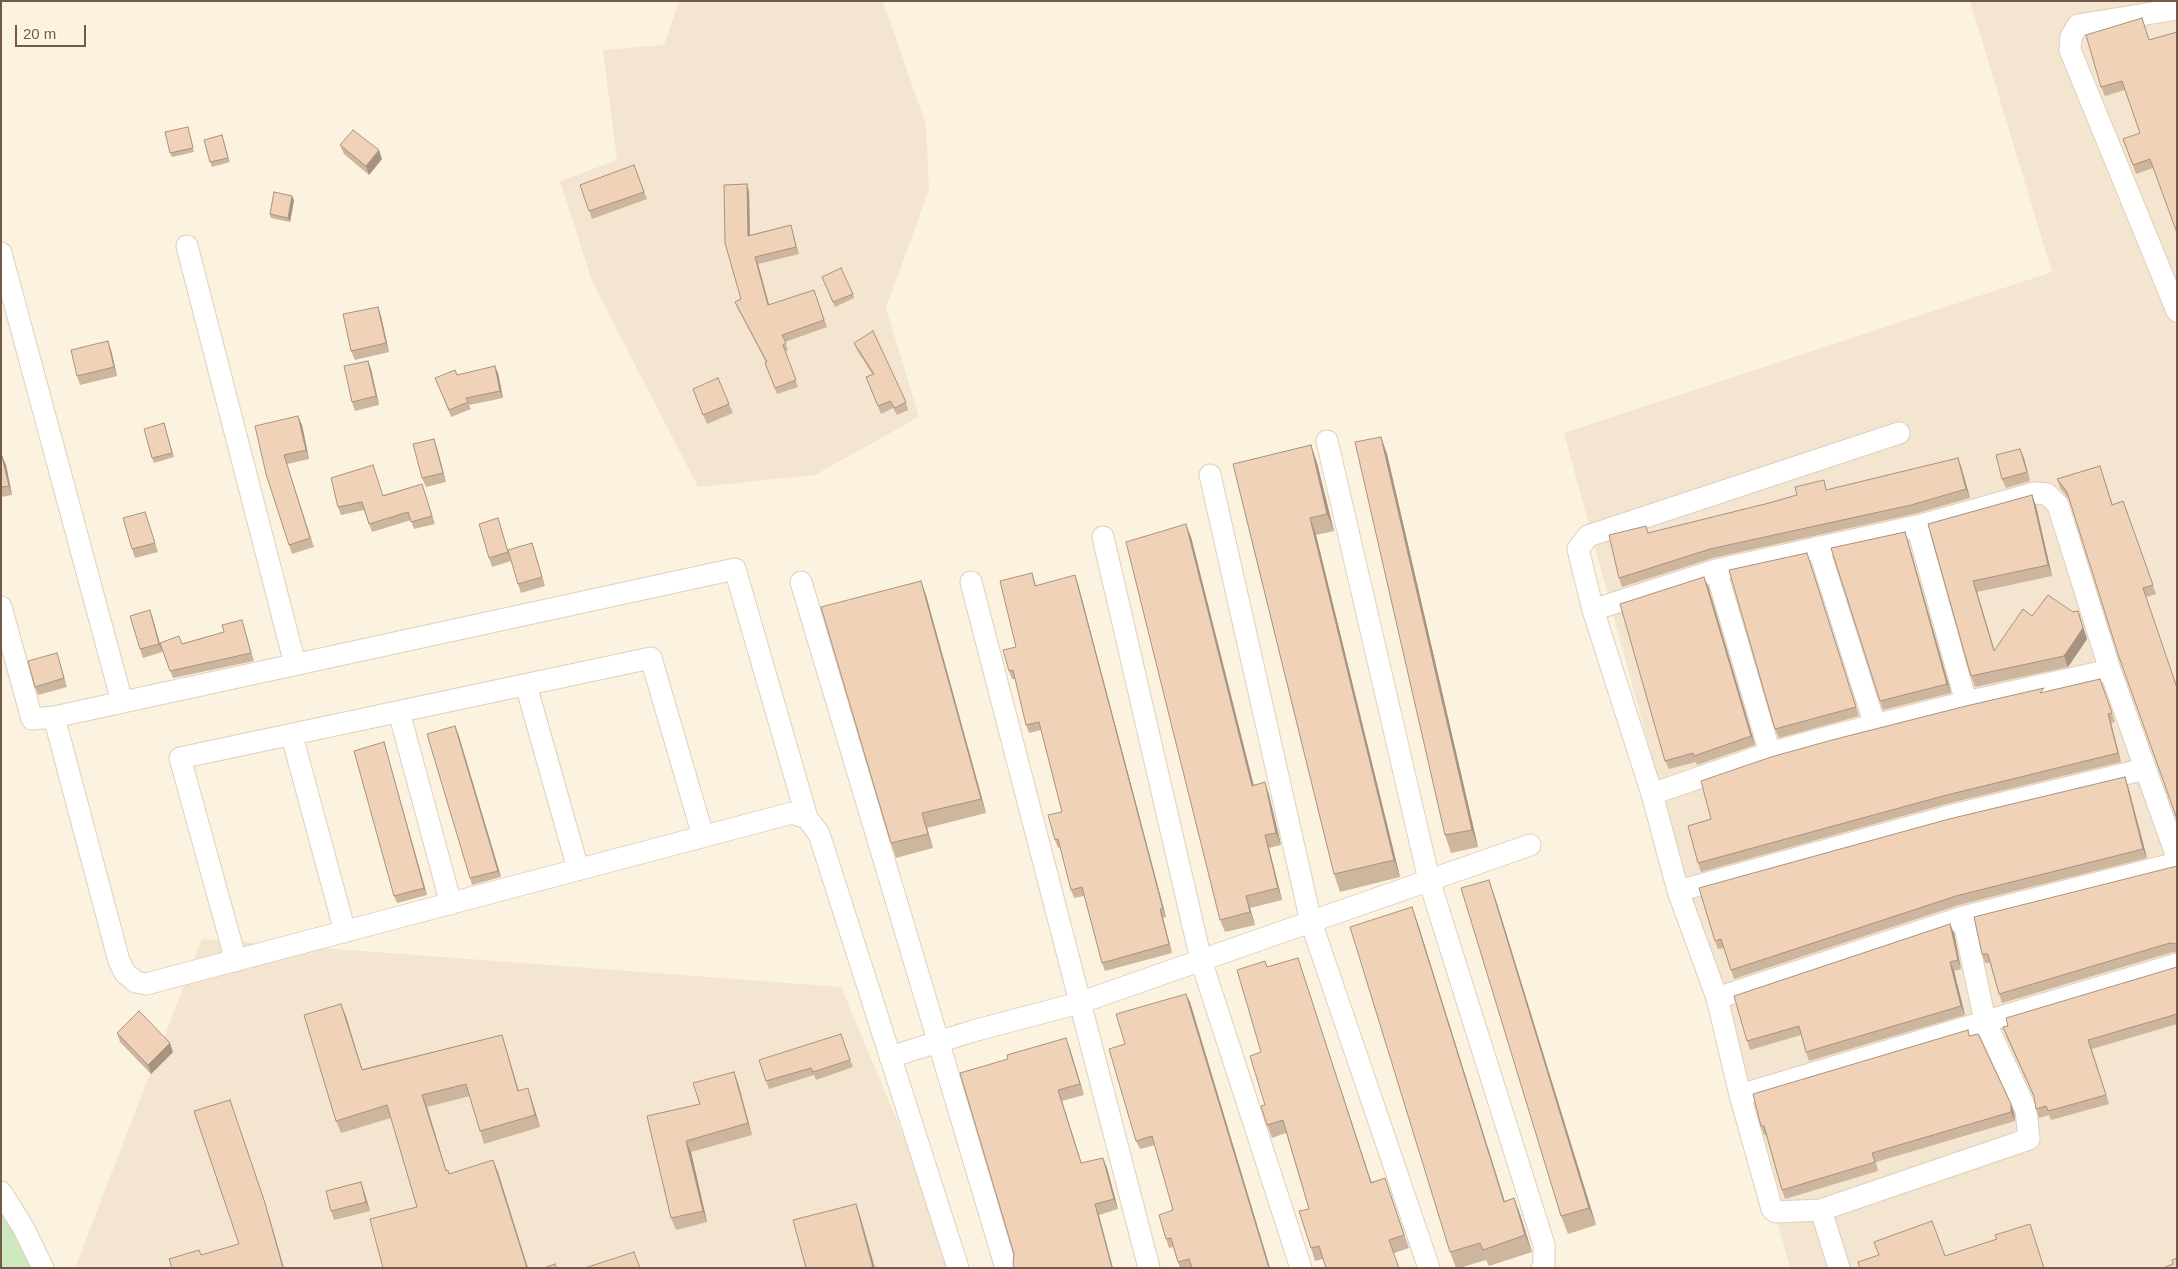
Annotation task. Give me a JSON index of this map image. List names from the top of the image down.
{
  "scale_bar": "20 m"
}
